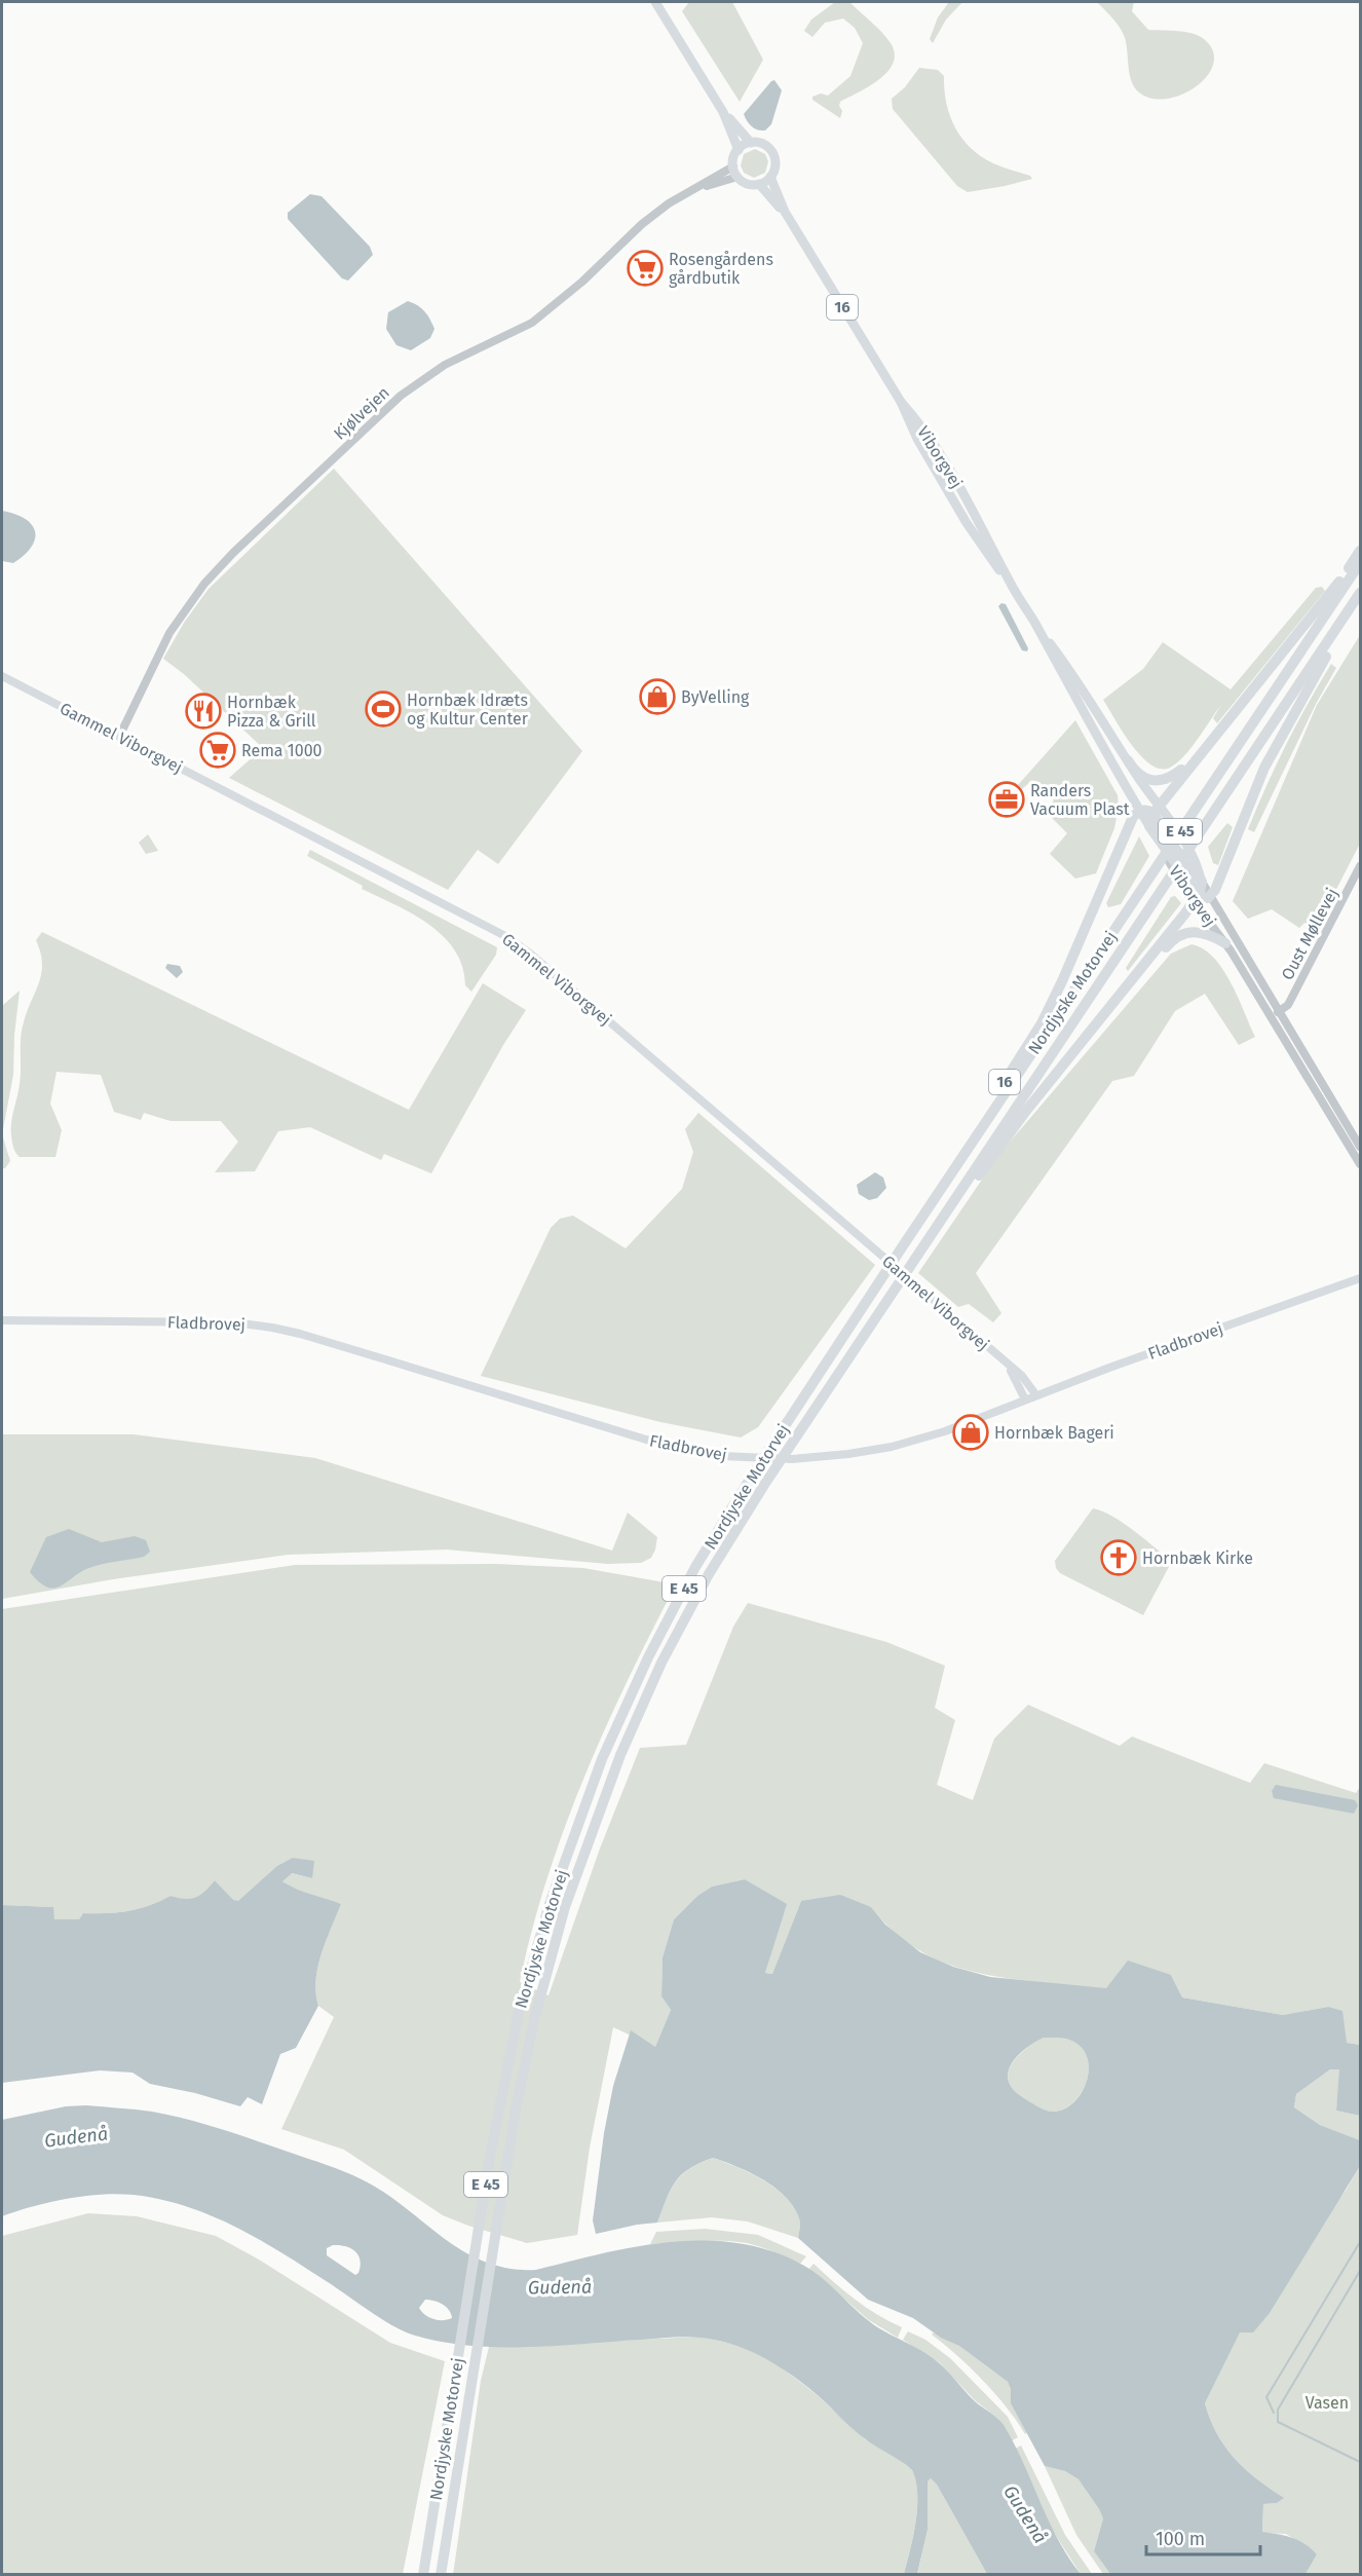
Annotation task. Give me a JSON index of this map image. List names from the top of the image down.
{
  "streets": {
    "highway": ["16", "E 45", "Nordjyske Motorvej"],
    "main road": ["Viborgvej", "Gammel Viborgvej", "Fladbrovej"],
    "street": ["Kjølvejen", "Oust Møllevej"]
  },
  "crossings": [
    ["16", "Kjølvejen"],
    ["16", "Viborgvej"],
    ["16", "Nordjyske Motorvej"],
    ["Kjølvejen", "Viborgvej"],
    ["Kjølvejen", "Gammel Viborgvej"],
    ["Viborgvej", "Oust Møllevej"],
    ["Gammel Viborgvej", "Fladbrovej"]
  ],
  "water": ["Gudenå"],
  "parks": ["Vasen"],
  "places": {
    "supermarket": ["Rosengårdens gårdbutik", "Rema 1000"],
    "shop": ["ByVelling", "Hornbæk Bageri"],
    "sports": ["Hornbæk Idræts og Kultur Center"],
    "restaurant": ["Hornbæk Pizza & Grill"],
    "office": ["Randers Vacuum Plast"],
    "church": ["Hornbæk Kirke"]
  },
  "scale_bar": "100 m"
}
